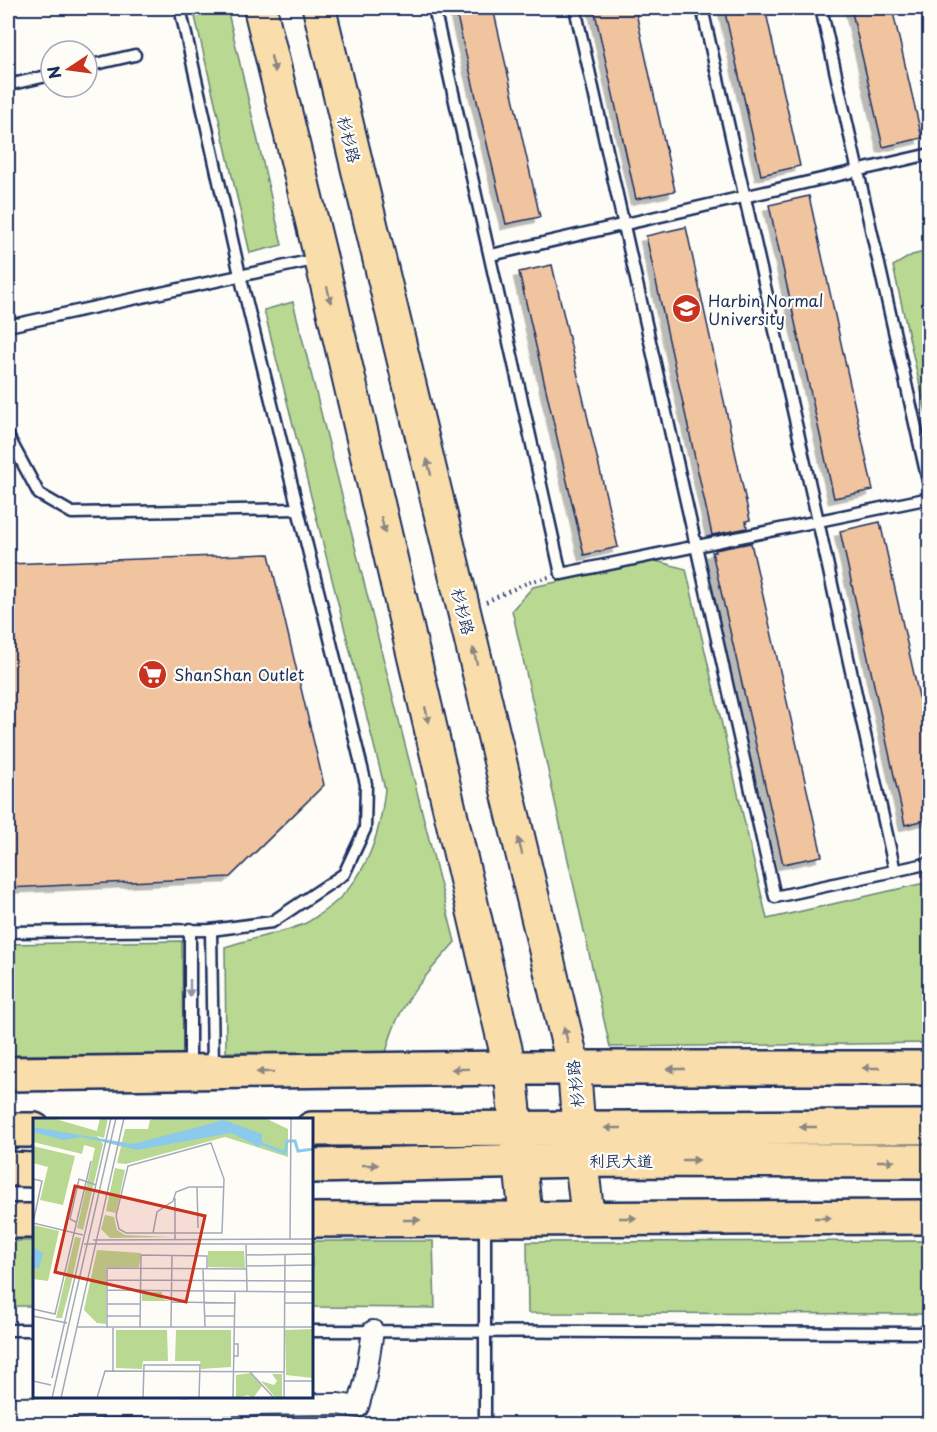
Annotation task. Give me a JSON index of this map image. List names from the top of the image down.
{
  "streets": {
    "highway": ["利民大道"],
    "main road": ["杉杉路"]
  },
  "crossings": [
    ["杉杉路", "利民大道"]
  ],
  "places": {
    "school or university": ["Harbin Normal University"],
    "supermarket": ["ShanShan Outlet"]
  },
  "north": "left"
}
